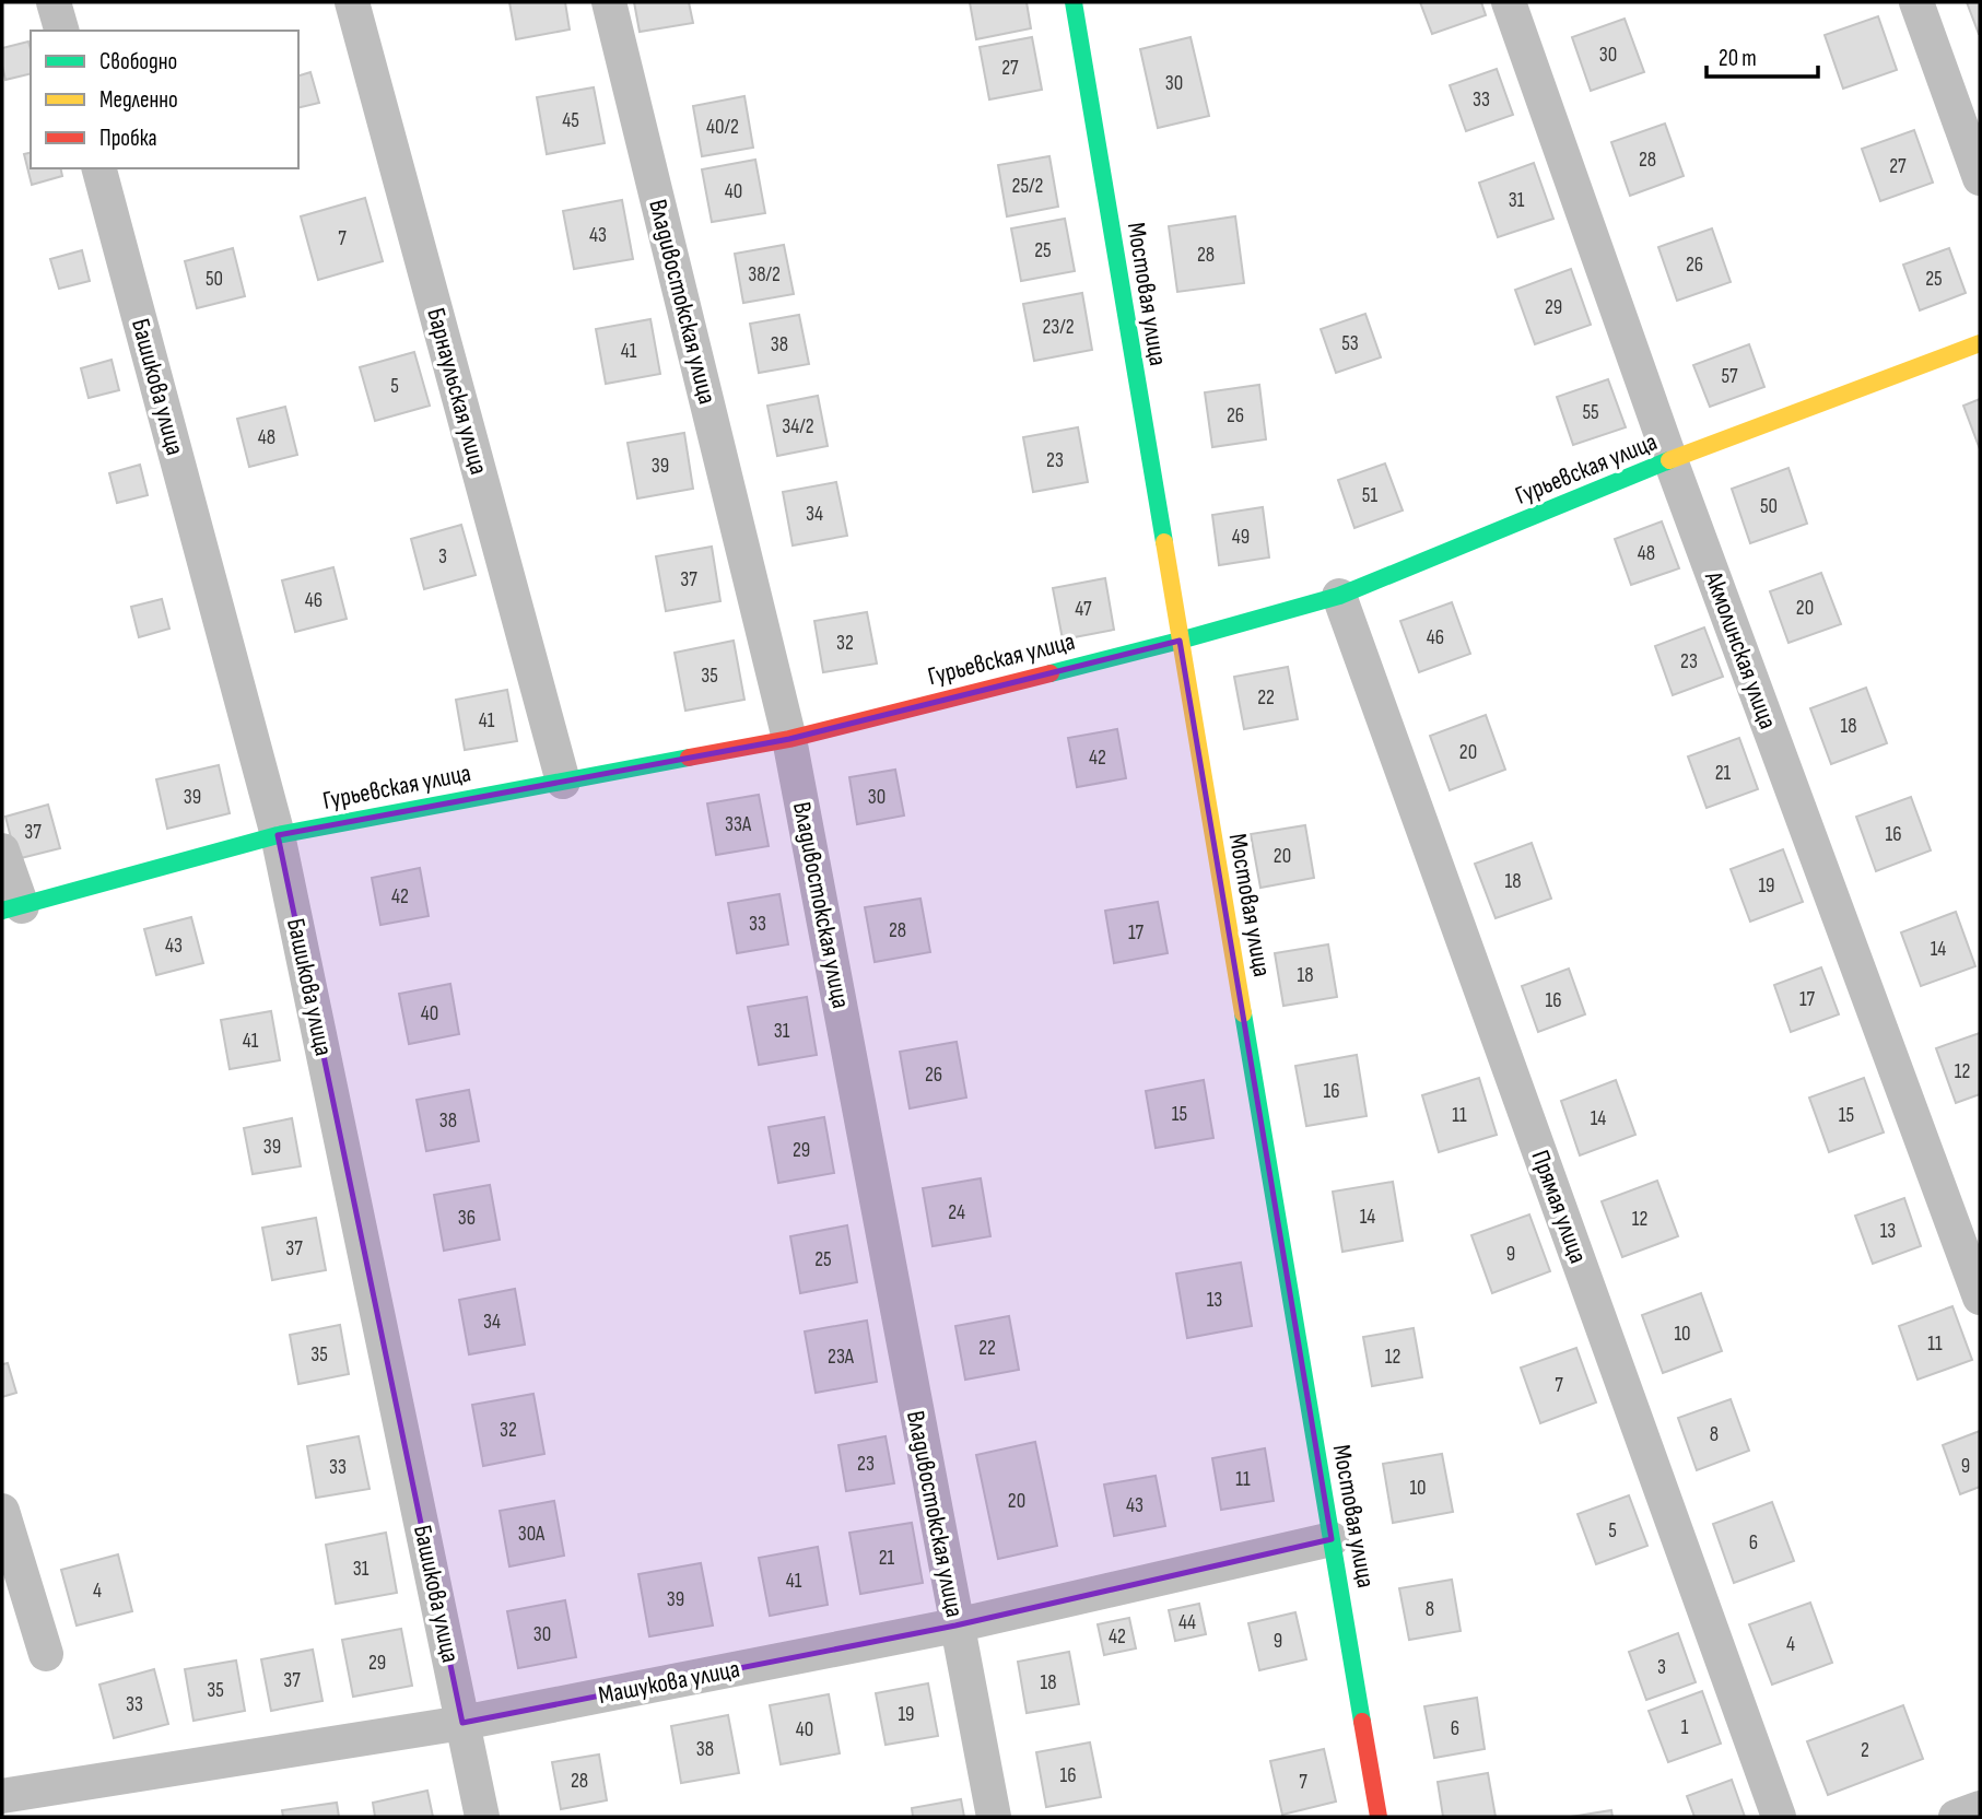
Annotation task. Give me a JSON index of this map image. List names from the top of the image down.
{
  "streets": {
    "street": [
      "Мостовая улица",
      "Владивостокская улица",
      "Башикова улица",
      "Барнаульская улица",
      "Гурьевская улица",
      "Акмолинская улица",
      "Прямая улица",
      "Машукова улица"
    ]
  },
  "crossings": [
    ["Мостовая улица", "Гурьевская улица"],
    ["Мостовая улица", "Машукова улица"],
    ["Владивостокская улица", "Гурьевская улица"],
    ["Владивостокская улица", "Машукова улица"],
    ["Башикова улица", "Гурьевская улица"],
    ["Башикова улица", "Машукова улица"],
    ["Барнаульская улица", "Гурьевская улица"],
    ["Гурьевская улица", "Акмолинская улица"],
    ["Гурьевская улица", "Прямая улица"]
  ],
  "house_numbers": [
    "30",
    "27",
    "30",
    "33",
    "45",
    "40/2",
    "28",
    "27",
    "25/2",
    "40",
    "31",
    "43",
    "7",
    "25",
    "28",
    "26",
    "38/2",
    "50",
    "25",
    "29",
    "23/2",
    "53",
    "38",
    "41",
    "57",
    "5",
    "55",
    "26",
    "34/2",
    "48",
    "23",
    "39",
    "51",
    "50",
    "34",
    "49",
    "48",
    "3",
    "37",
    "46",
    "20",
    "47",
    "46",
    "32",
    "23",
    "35",
    "22",
    "41",
    "18",
    "20",
    "42",
    "21",
    "39",
    "30",
    "33А",
    "37",
    "16",
    "20",
    "18",
    "19",
    "42",
    "33",
    "28",
    "17",
    "43",
    "14",
    "18",
    "17",
    "16",
    "40",
    "31",
    "41",
    "12",
    "26",
    "16",
    "15",
    "11",
    "15",
    "14",
    "38",
    "39",
    "29",
    "24",
    "14",
    "36",
    "12",
    "13",
    "37",
    "9",
    "25",
    "13",
    "34",
    "10",
    "11",
    "22",
    "35",
    "23А",
    "12",
    "7",
    "32",
    "8",
    "23",
    "9",
    "33",
    "11",
    "10",
    "20",
    "43",
    "5",
    "30А",
    "6",
    "21",
    "31",
    "41",
    "4",
    "39",
    "8",
    "44",
    "30",
    "42",
    "9",
    "4",
    "29",
    "3",
    "37",
    "18",
    "35",
    "33",
    "19",
    "1",
    "6",
    "40",
    "38",
    "2",
    "16",
    "28",
    "7"
  ],
  "legend": ["Свободно", "Медленно", "Пробка"],
  "scale_bar": "20 m"
}
